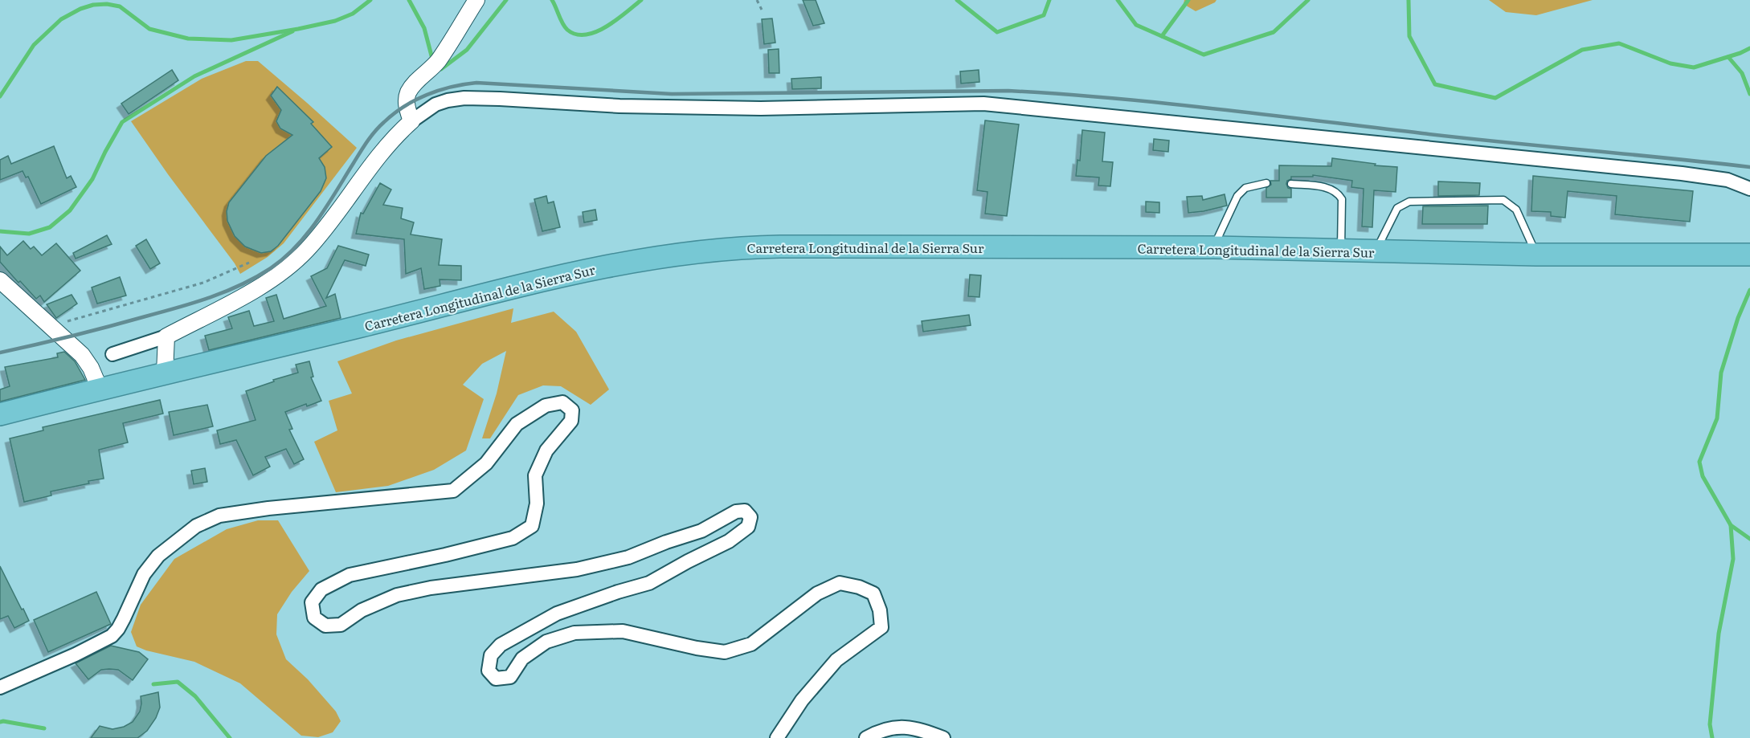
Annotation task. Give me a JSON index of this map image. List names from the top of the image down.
{
  "streets": {
    "highway": ["Carretera Longitudinal de la Sierra Sur"]
  }
}
